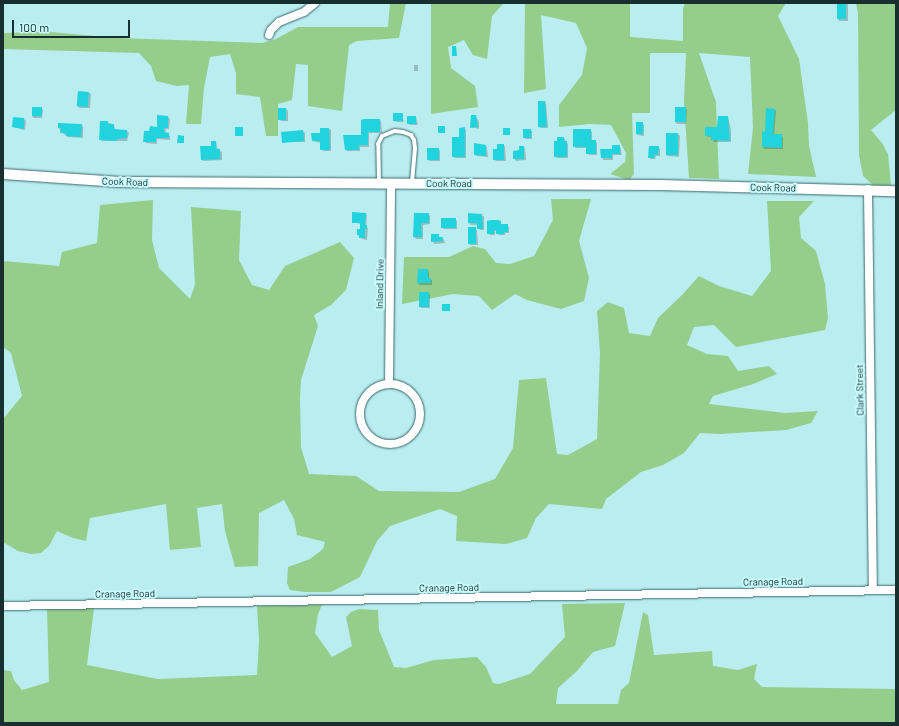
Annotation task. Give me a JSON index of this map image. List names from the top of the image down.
{
  "streets": {
    "street": [
      "Cook Road",
      "Inland Drive",
      "Clark Street",
      "Cranage Road"
    ]
  },
  "crossings": [
    ["Cook Road", "Inland Drive"],
    ["Cook Road", "Clark Street"],
    ["Clark Street", "Cranage Road"]
  ],
  "scale_bar": "100 m"
}
